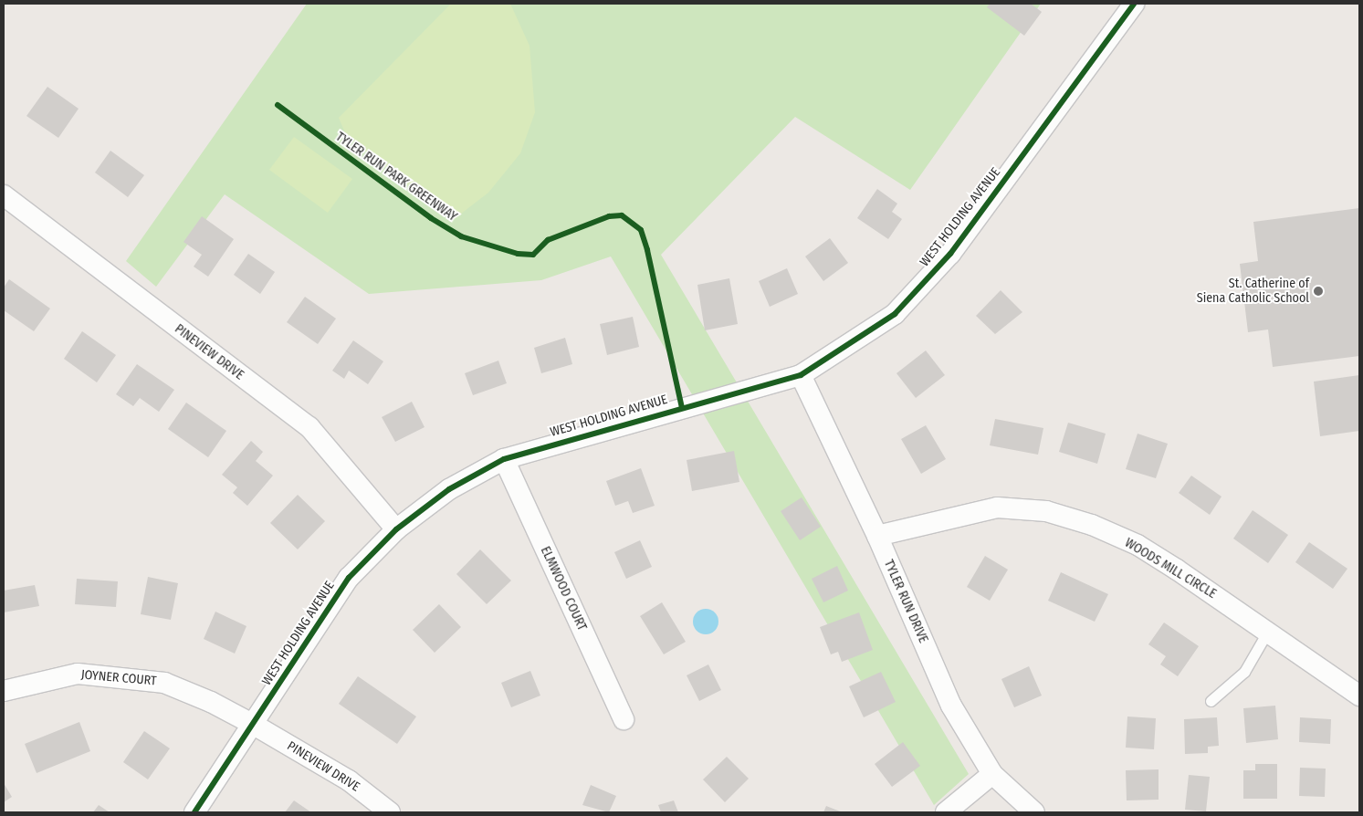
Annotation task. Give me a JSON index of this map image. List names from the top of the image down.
{
  "streets": {
    "street": [
      "WEST HOLDING AVENUE",
      "PINEVIEW DRIVE",
      "WOODS MILL CIRCLE",
      "ELMWOOD COURT",
      "TYLER RUN DRIVE",
      "JOYNER COURT"
    ],
    "cycle path": ["TYLER RUN PARK GREENWAY"]
  },
  "crossings": [
    ["WEST HOLDING AVENUE", "PINEVIEW DRIVE"],
    ["WEST HOLDING AVENUE", "ELMWOOD COURT"],
    ["WEST HOLDING AVENUE", "TYLER RUN DRIVE"],
    ["WEST HOLDING AVENUE", "JOYNER COURT"],
    ["PINEVIEW DRIVE", "JOYNER COURT"],
    ["WOODS MILL CIRCLE", "TYLER RUN DRIVE"]
  ],
  "places": ["St. Catherine of Siena Catholic School"]
}
